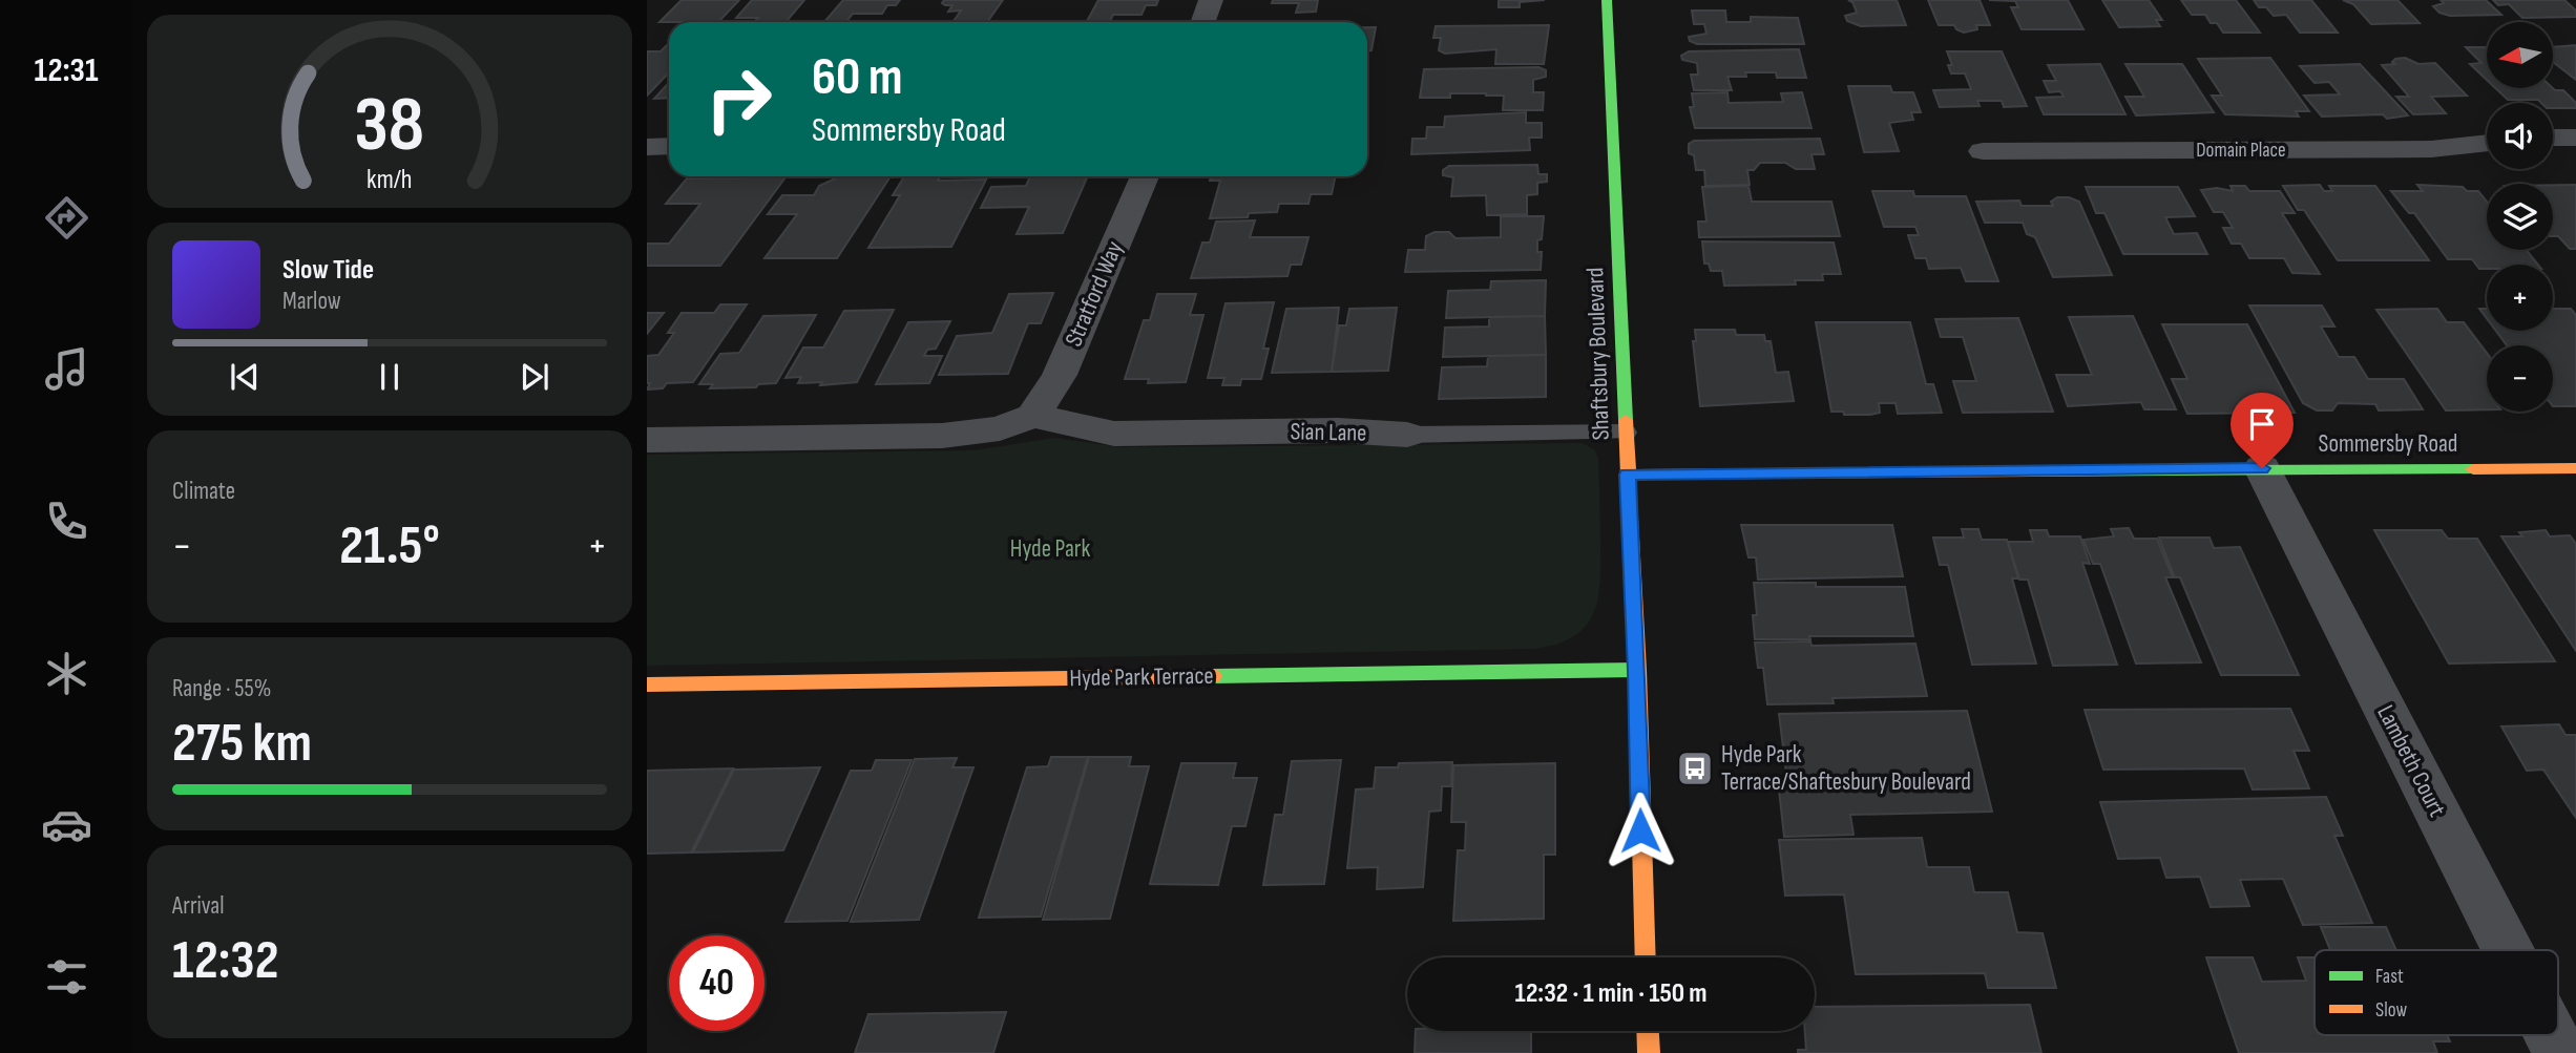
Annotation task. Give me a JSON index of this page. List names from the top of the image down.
{
  "streets": {
    "street": [
      "Domain Place",
      "Stratford Way",
      "Shaftsbury Boulevard",
      "Sian Lane",
      "Sommersby Road",
      "Hyde Park Terrace",
      "Lambeth Court"
    ]
  },
  "crossings": [
    ["Stratford Way", "Sian Lane"],
    ["Shaftsbury Boulevard", "Sian Lane"],
    ["Shaftsbury Boulevard", "Sommersby Road"],
    ["Shaftsbury Boulevard", "Hyde Park Terrace"],
    ["Sommersby Road", "Lambeth Court"]
  ],
  "parks": ["Hyde Park"],
  "places": {
    "bus stop": ["Hyde Park Terrace/Shaftesbury Boulevard"]
  },
  "legend": ["Fast", "Slow"],
  "north": "left",
  "page": {
    "tabs": "12:31",
    "map_buttons": ["+", "−"],
    "turn": ["60 m", "Sommersby Road"],
    "song": ["Slow Tide", "Marlow"],
    "tile": [
      "Climate",
      ["Range · 55%", "275 km"],
      ["Arrival", "12:32"]
    ],
    "heat": ["−", "21.5°", "+"],
    "limit": "40",
    "trip": "12:32 · 1 min · 150 m",
    "gauge": ["38", "km/h"]
  }
}
